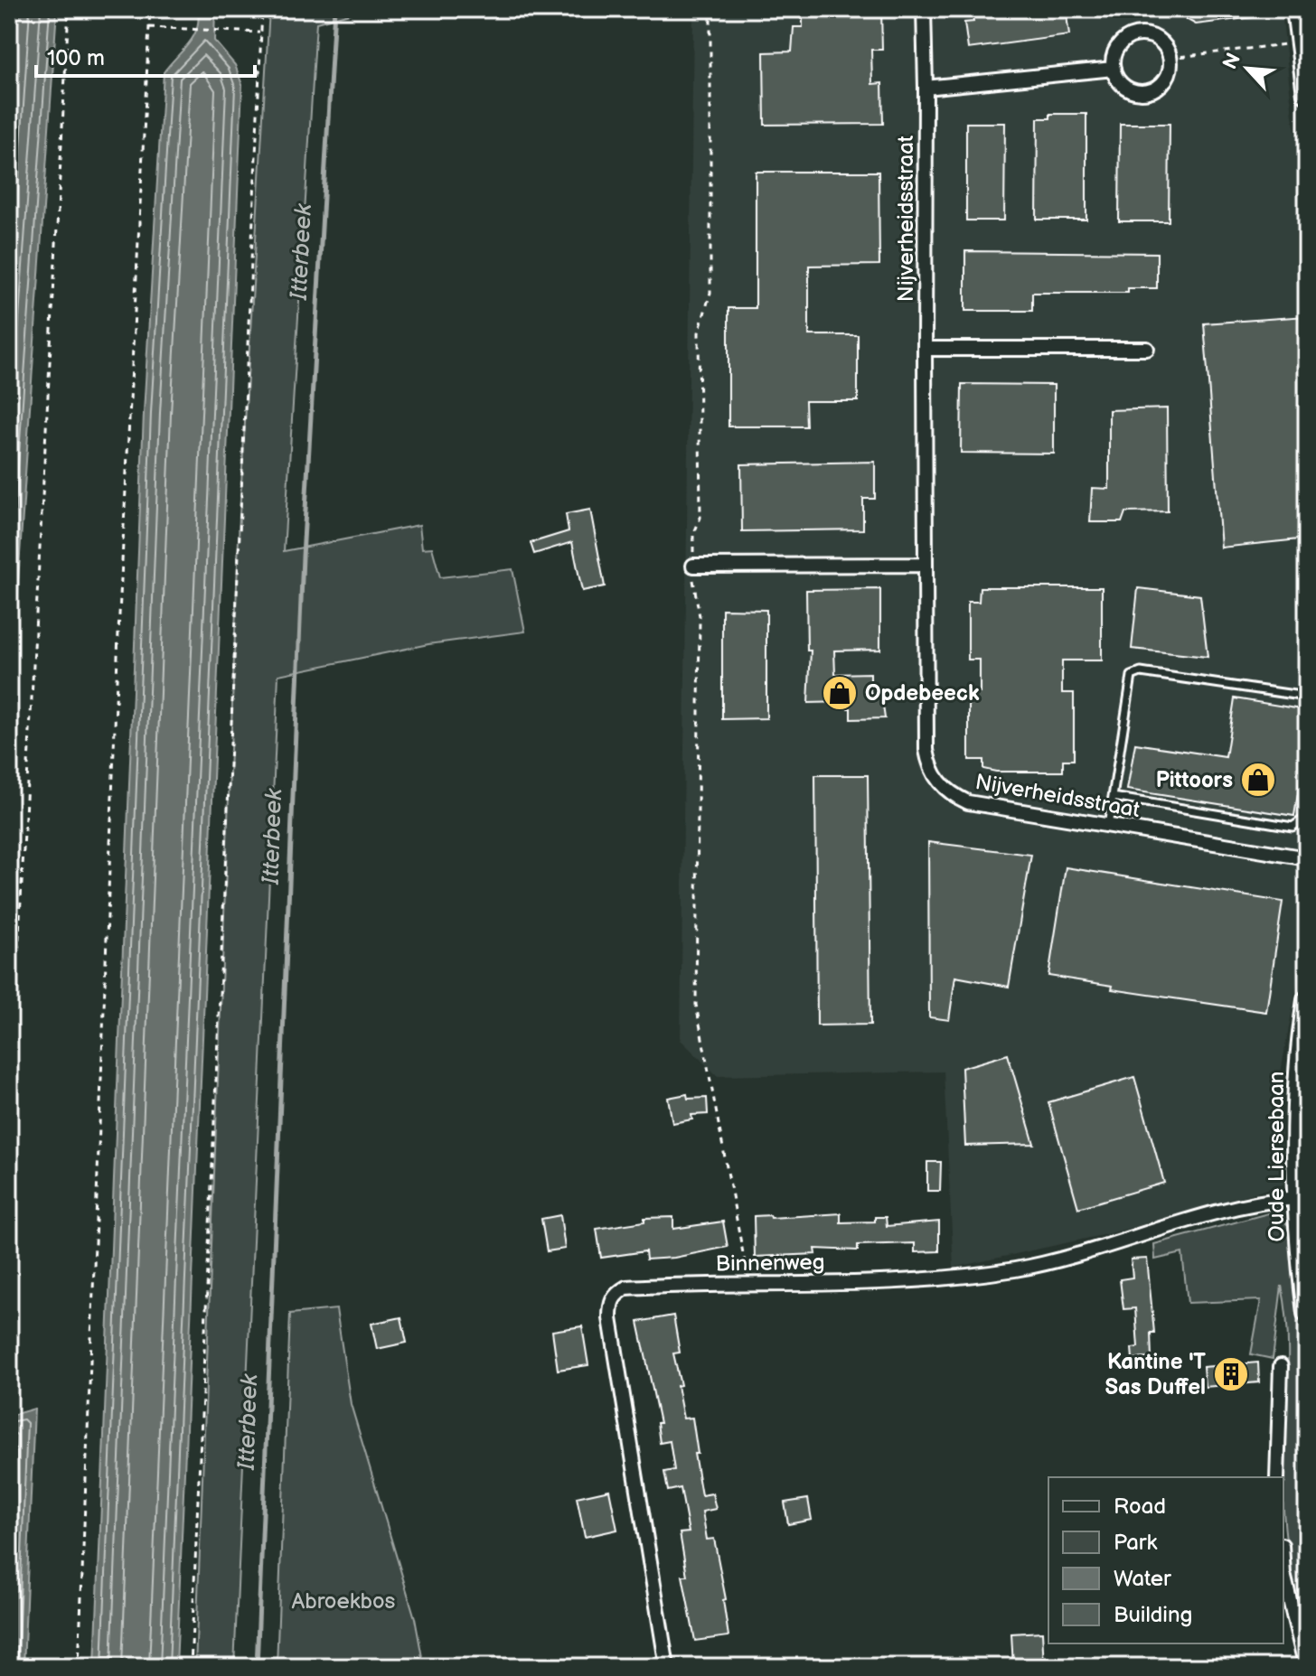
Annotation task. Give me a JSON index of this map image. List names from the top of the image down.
{
  "streets": {
    "main road": ["Oude Liersebaan"],
    "street": ["Nijverheidsstraat", "Binnenweg"]
  },
  "crossings": [
    ["Oude Liersebaan", "Binnenweg"]
  ],
  "water": ["Itterbeek"],
  "parks": ["Abroekbos"],
  "places": {
    "shop": ["Opdebeeck", "Pittoors"],
    "building": ["Kantine 'T Sas Duffel"]
  },
  "legend": [
    "Road",
    "Park",
    "Water",
    "Building"
  ],
  "scale_bar": "100 m",
  "north": "top left"
}
